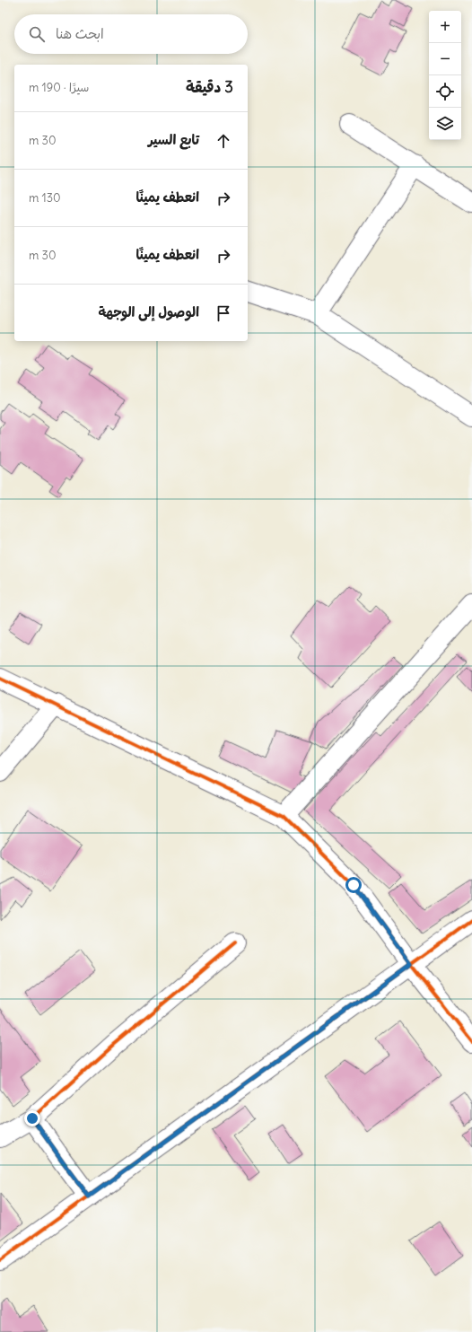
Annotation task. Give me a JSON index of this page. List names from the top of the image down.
{
  "page": {
    "map_buttons": ["+", "−"],
    "search": "ابحث هنا",
    "heading": ["3 دقيقة", "سيرًا · 190 m"],
    "list": [
      ["تابع السير", "30 m"],
      ["انعطف يمينًا", "130 m"],
      ["انعطف يمينًا", "30 m"],
      "الوصول إلى الوجهة"
    ]
  }
}
